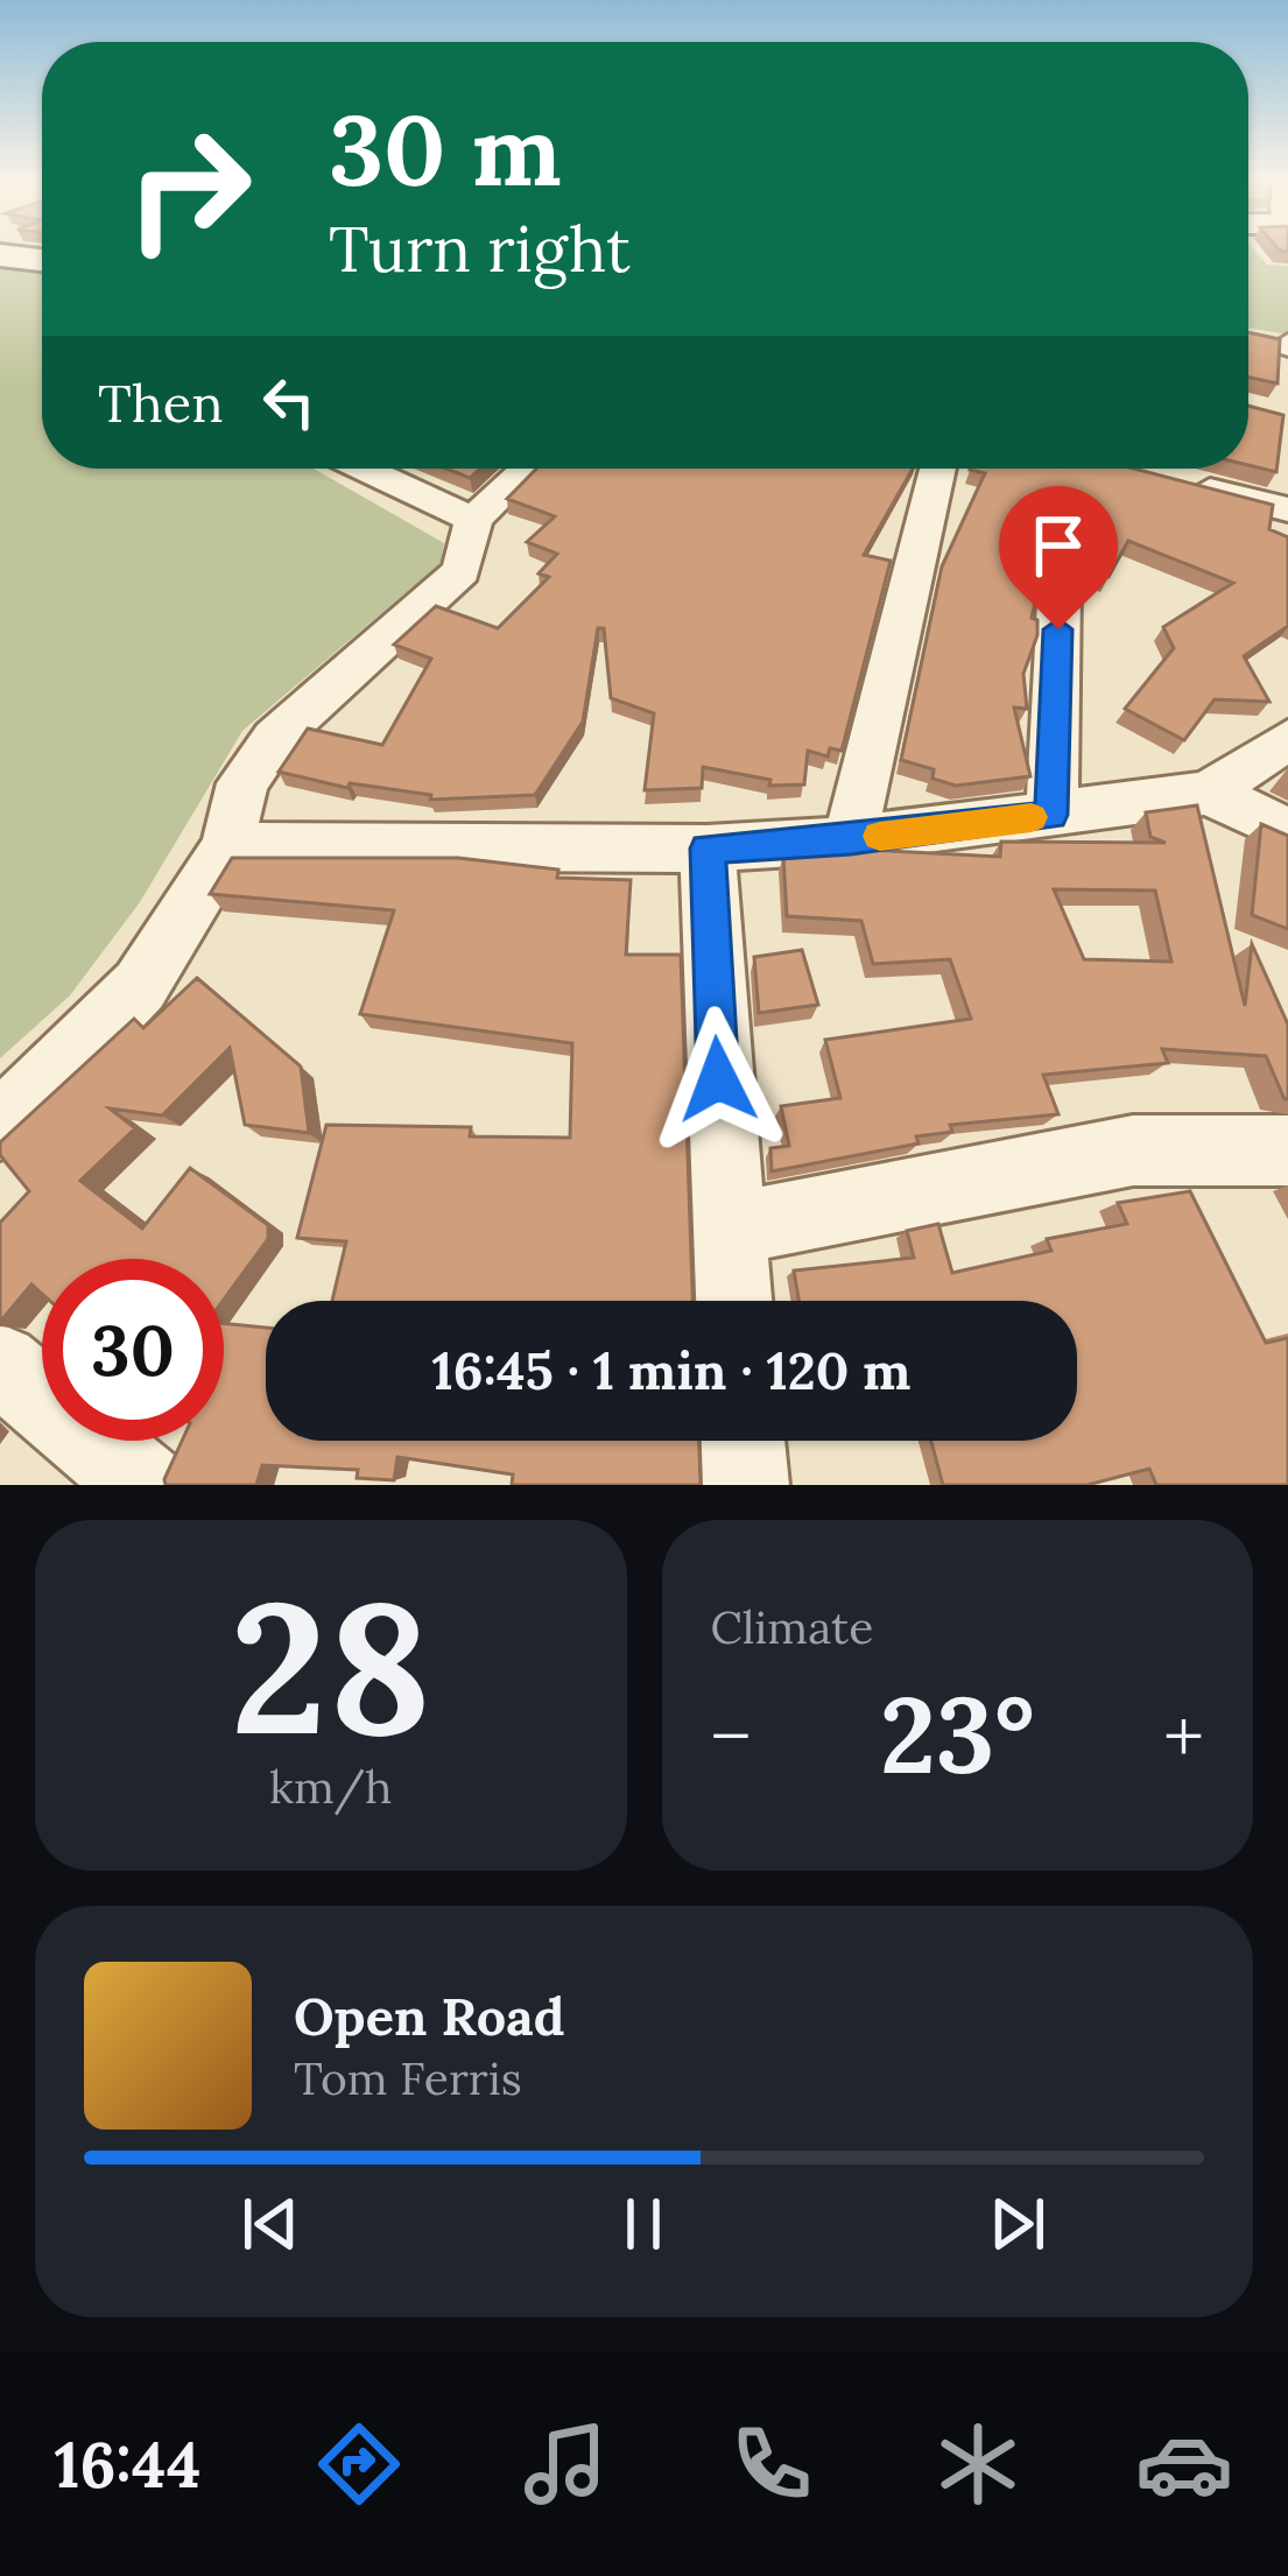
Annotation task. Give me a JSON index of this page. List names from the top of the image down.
{
  "page": {
    "turn": ["30 m", "Turn right"],
    "then": "Then",
    "limit": "30",
    "trip": "16:45 · 1 min · 120 m",
    "tile": [
      ["28", "km/h"],
      "Climate"
    ],
    "heat": ["−", "23°", "+"],
    "song": ["Open Road", "Tom Ferris"],
    "tabs": "16:44"
  }
}
